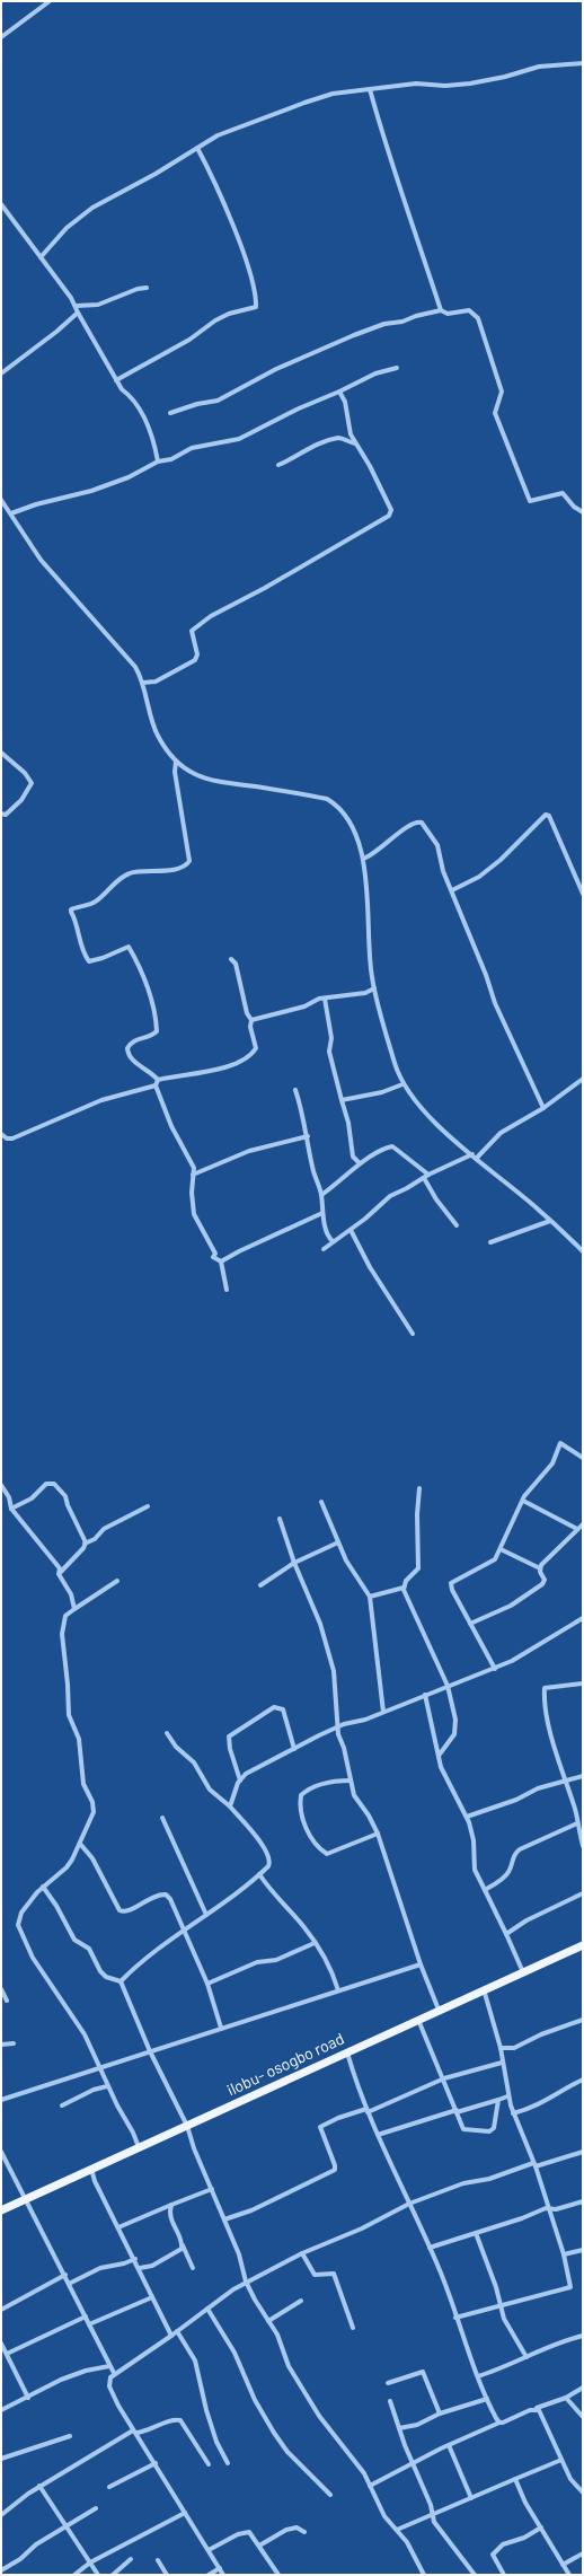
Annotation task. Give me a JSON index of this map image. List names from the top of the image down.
{
  "streets": {
    "main road": ["ilobu- osogbo road"]
  }
}
